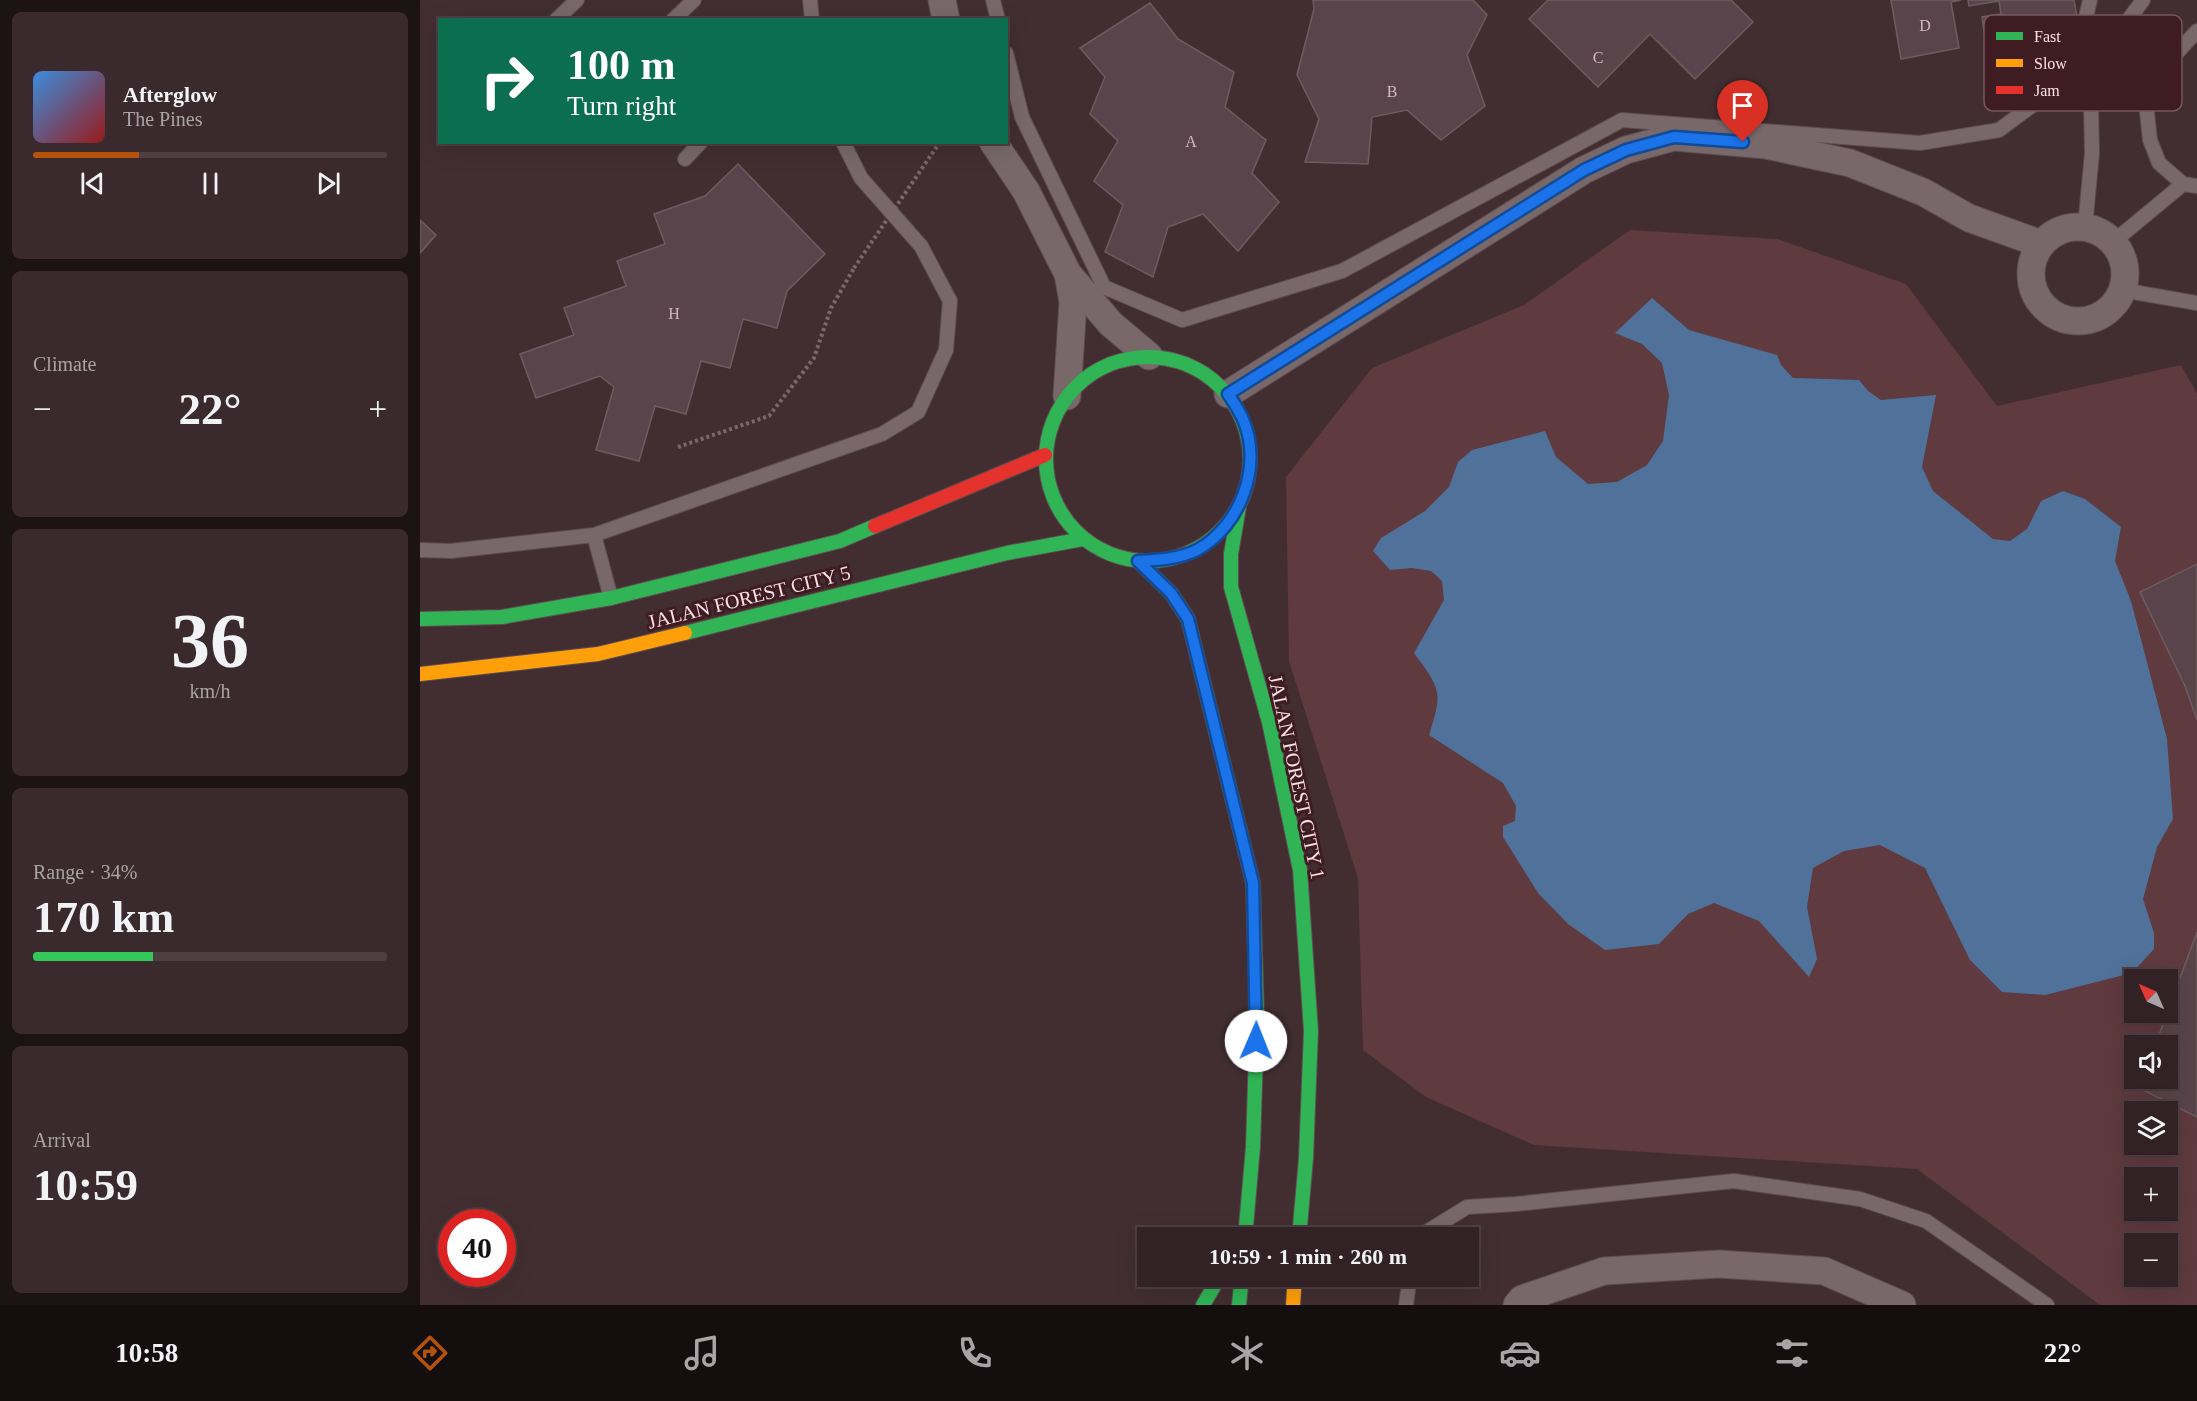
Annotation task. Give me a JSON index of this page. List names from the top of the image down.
{
  "streets": {
    "street": ["JALAN FOREST CITY 5", "JALAN FOREST CITY 1"]
  },
  "crossings": [
    ["JALAN FOREST CITY 5", "JALAN FOREST CITY 1"]
  ],
  "house_numbers": [
    "D",
    "C",
    "B",
    "A",
    "H"
  ],
  "legend": ["Fast", "Slow", "Jam"],
  "north": "top left",
  "page": {
    "turn": ["100 m", "Turn right"],
    "song": ["Afterglow", "The Pines"],
    "tile": [
      "Climate",
      ["36", "km/h"],
      ["Range · 34%", "170 km"],
      ["Arrival", "10:59"]
    ],
    "heat": ["−", "22°", "+"],
    "map_buttons": ["+", "−"],
    "limit": "40",
    "trip": "10:59 · 1 min · 260 m",
    "tabs": ["10:58", "22°"]
  }
}
